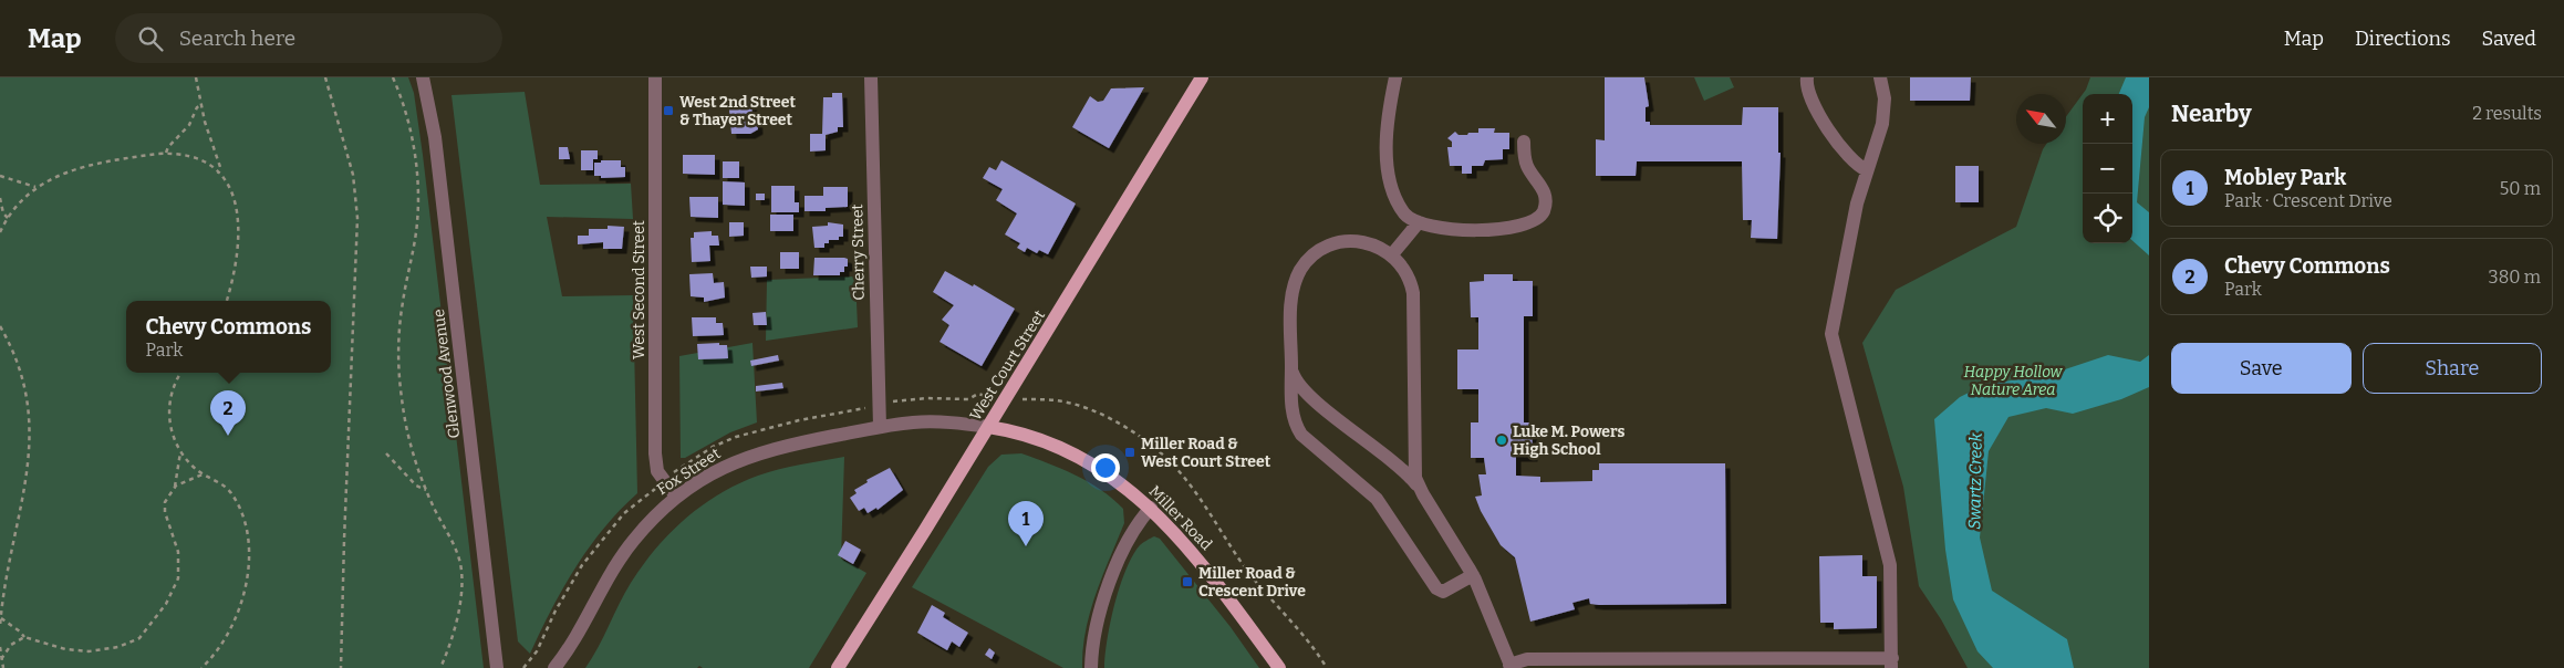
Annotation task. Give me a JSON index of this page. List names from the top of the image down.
{
  "streets": {
    "main road": ["West Court Street", "Miller Road"],
    "street": [
      "Cherry Street",
      "West Second Street",
      "Glenwood Avenue",
      "Fox Street"
    ]
  },
  "crossings": [
    ["Cherry Street", "Fox Street"],
    ["West Second Street", "Fox Street"],
    ["West Court Street", "Fox Street"],
    ["West Court Street", "Miller Road"],
    ["Fox Street", "Miller Road"]
  ],
  "water": ["Swartz Creek"],
  "parks": ["Happy Hollow Nature Area"],
  "places": {
    "transit": ["West 2nd Street & Thayer Street", "Miller Road & West Court Street", "Miller Road & Crescent Drive"],
    "other": ["Luke M. Powers High School"]
  },
  "north": "top left",
  "page": {
    "header": "Map",
    "search": "Search here",
    "nav": ["Map", "Directions", "Saved"],
    "heading": ["Nearby", "2 results"],
    "map_buttons": ["+", "−"],
    "list": [
      {
        "mark": "1",
        "name": "Mobley Park",
        "note": "Park · Crescent Drive",
        "value": "50 m"
      },
      {
        "mark": "2",
        "name": "Chevy Commons",
        "note": "Park",
        "value": "380 m"
      }
    ],
    "popup": ["Chevy Commons", "Park"],
    "buttons": ["Save", "Share"],
    "pins": ["2", "1"]
  }
}
